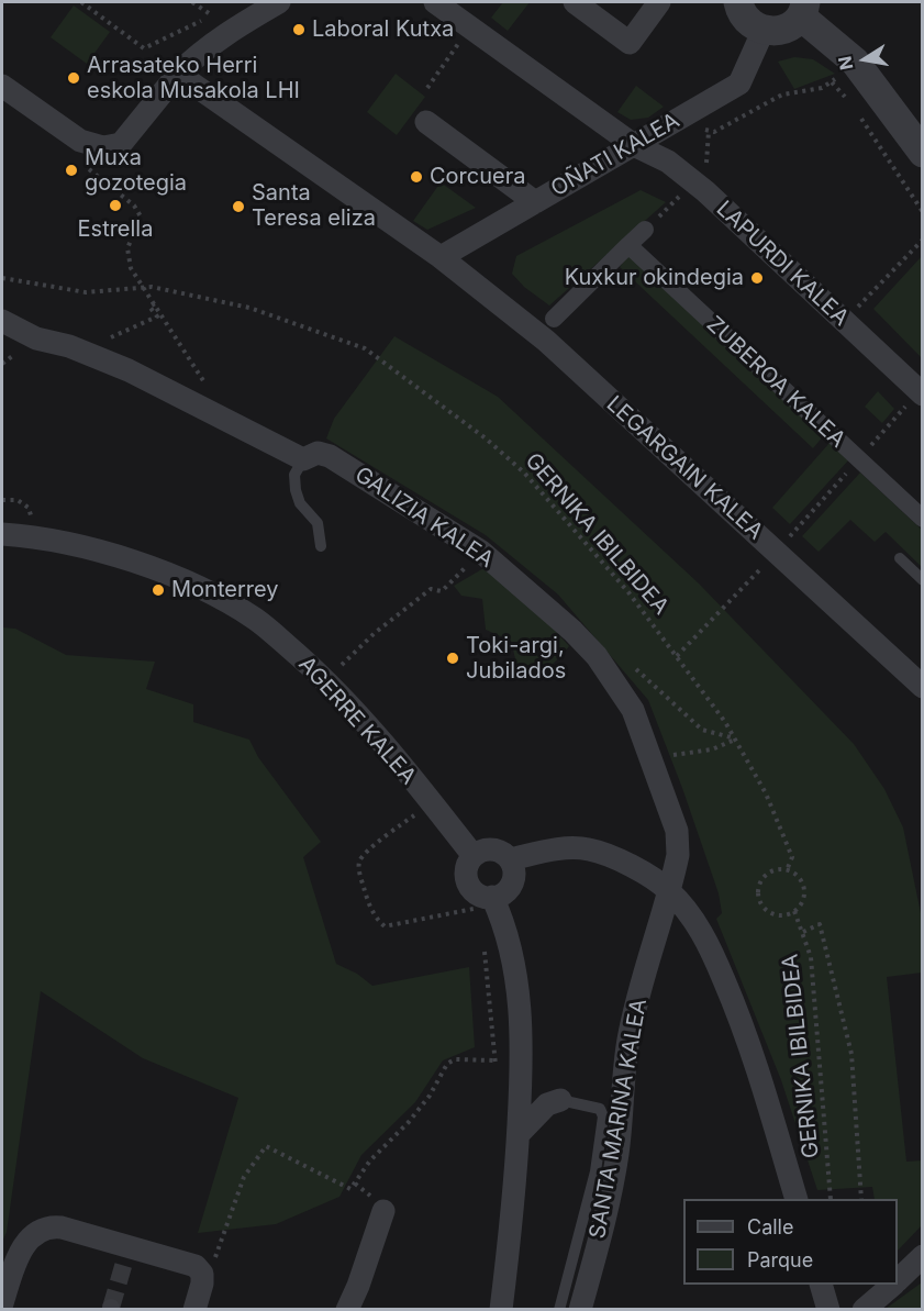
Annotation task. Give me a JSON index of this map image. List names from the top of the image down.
{
  "streets": {
    "street": [
      "OÑATI KALEA",
      "LAPURDI KALEA",
      "ZUBEROA KALEA",
      "LEGARGAIN KALEA",
      "GALIZIA KALEA",
      "AGERRE KALEA",
      "SANTA MARINA KALEA"
    ],
    "path": ["GERNIKA IBILBIDEA"]
  },
  "crossings": [
    ["OÑATI KALEA", "LAPURDI KALEA"],
    ["OÑATI KALEA", "LEGARGAIN KALEA"],
    ["GALIZIA KALEA", "SANTA MARINA KALEA"]
  ],
  "places": [
    "Laboral Kutxa",
    "Arrasateko Herri eskola Musakola LHI",
    "Muxa gozotegia",
    "Corcuera",
    "Estrella",
    "Santa Teresa eliza",
    "Kuxkur okindegia",
    "Monterrey",
    "Toki-argi, Jubilados"
  ],
  "legend": ["Calle", "Parque"],
  "north": "left"
}
